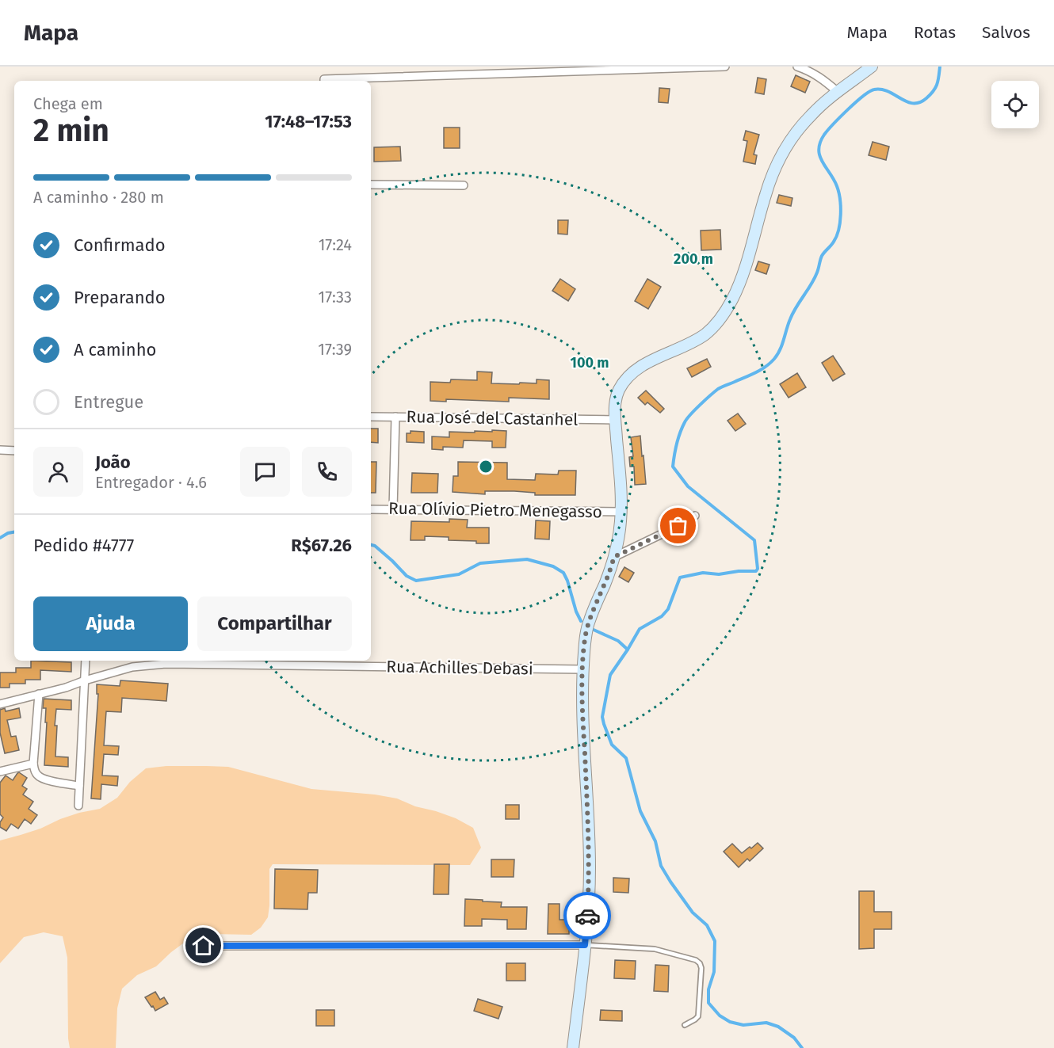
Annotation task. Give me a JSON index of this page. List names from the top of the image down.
{
  "streets": {
    "street": ["Rua José del Castanhel", "Rua Olívio Pietro Menegasso", "Rua Achilles Debasi"]
  },
  "page": {
    "header": "Mapa",
    "nav": ["Mapa", "Rotas", "Salvos"],
    "heading": ["2 min", "Chega em", "17:48–17:53"],
    "panel": [
      "João",
      "Entregador · 4.6",
      "Pedido #4777",
      "R$67.26"
    ],
    "bar": "A caminho · 280 m",
    "list": [
      ["Confirmado", "17:24"],
      ["Preparando", "17:33"],
      ["A caminho", "17:39"],
      "Entregue"
    ],
    "buttons": ["Ajuda", "Compartilhar"]
  },
  "rings": ["200 m", "100 m"]
}
